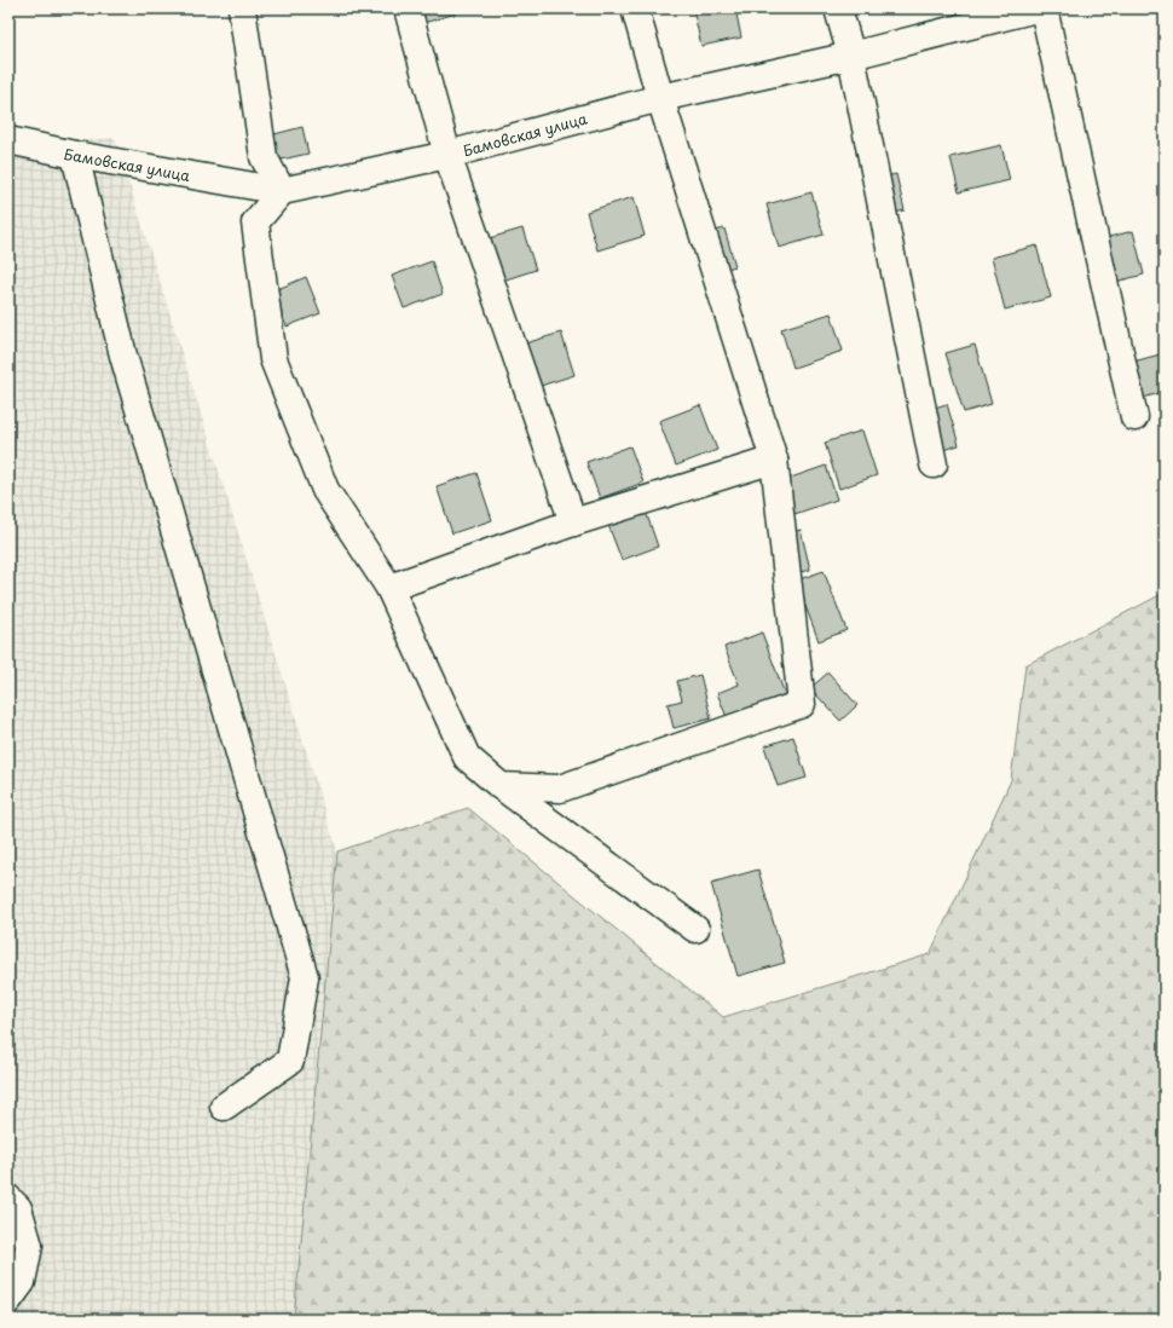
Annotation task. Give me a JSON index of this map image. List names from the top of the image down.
{
  "streets": {
    "street": ["Бамовская улица"]
  }
}
